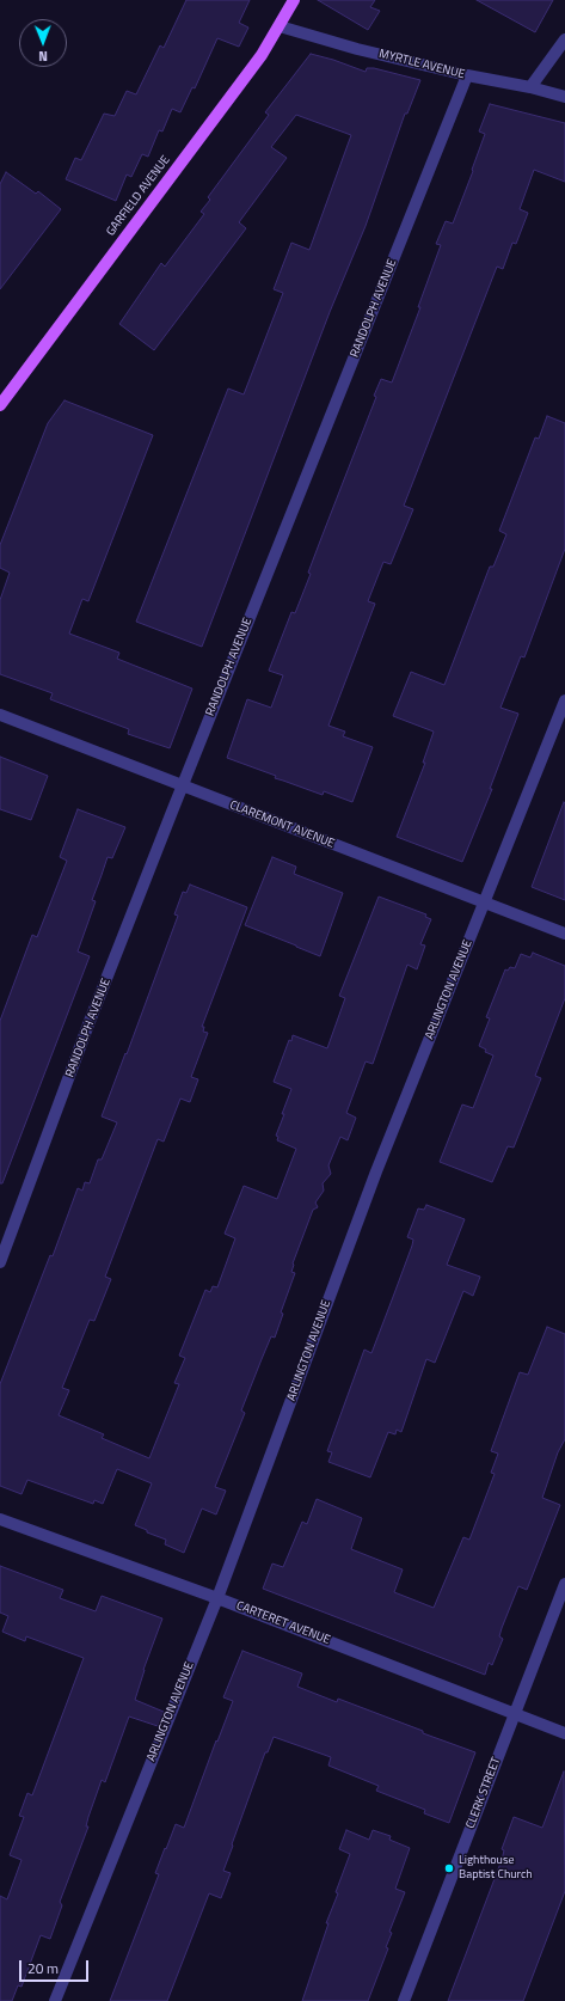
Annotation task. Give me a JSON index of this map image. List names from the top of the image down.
{
  "streets": {
    "main road": ["GARFIELD AVENUE"],
    "street": [
      "MYRTLE AVENUE",
      "RANDOLPH AVENUE",
      "CLAREMONT AVENUE",
      "ARLINGTON AVENUE",
      "CARTERET AVENUE",
      "CLERK STREET"
    ]
  },
  "crossings": [
    ["MYRTLE AVENUE", "GARFIELD AVENUE"],
    ["MYRTLE AVENUE", "RANDOLPH AVENUE"],
    ["RANDOLPH AVENUE", "CLAREMONT AVENUE"],
    ["CLAREMONT AVENUE", "ARLINGTON AVENUE"],
    ["ARLINGTON AVENUE", "CARTERET AVENUE"],
    ["CARTERET AVENUE", "CLERK STREET"]
  ],
  "places": ["Lighthouse Baptist Church"],
  "scale_bar": "20 m",
  "north": "bottom"
}
